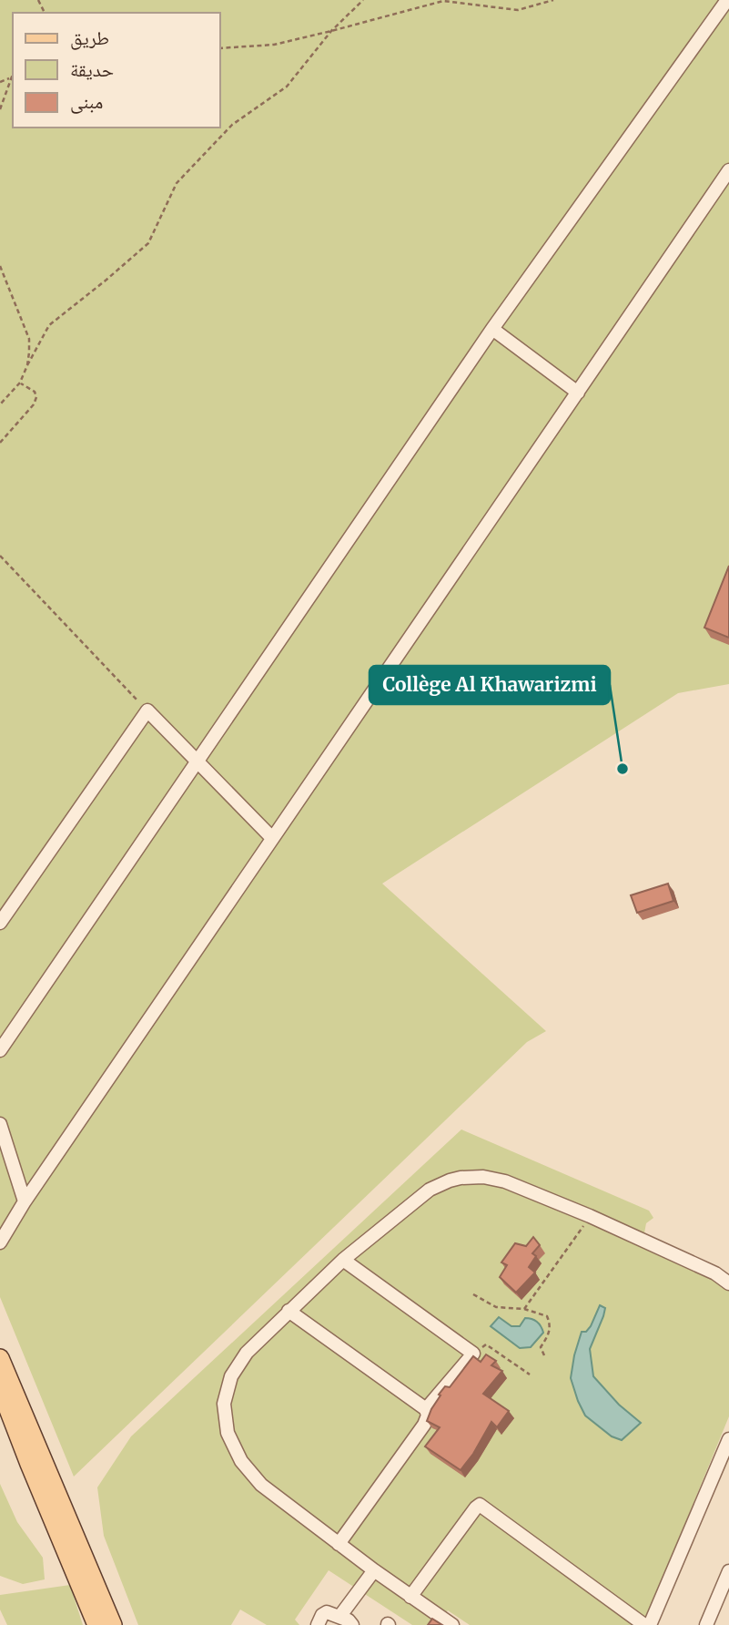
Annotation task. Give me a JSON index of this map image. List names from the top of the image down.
{
  "places": ["Collège Al Khawarizmi"],
  "legend": ["طريق", "حديقة", "مبنى"]
}
